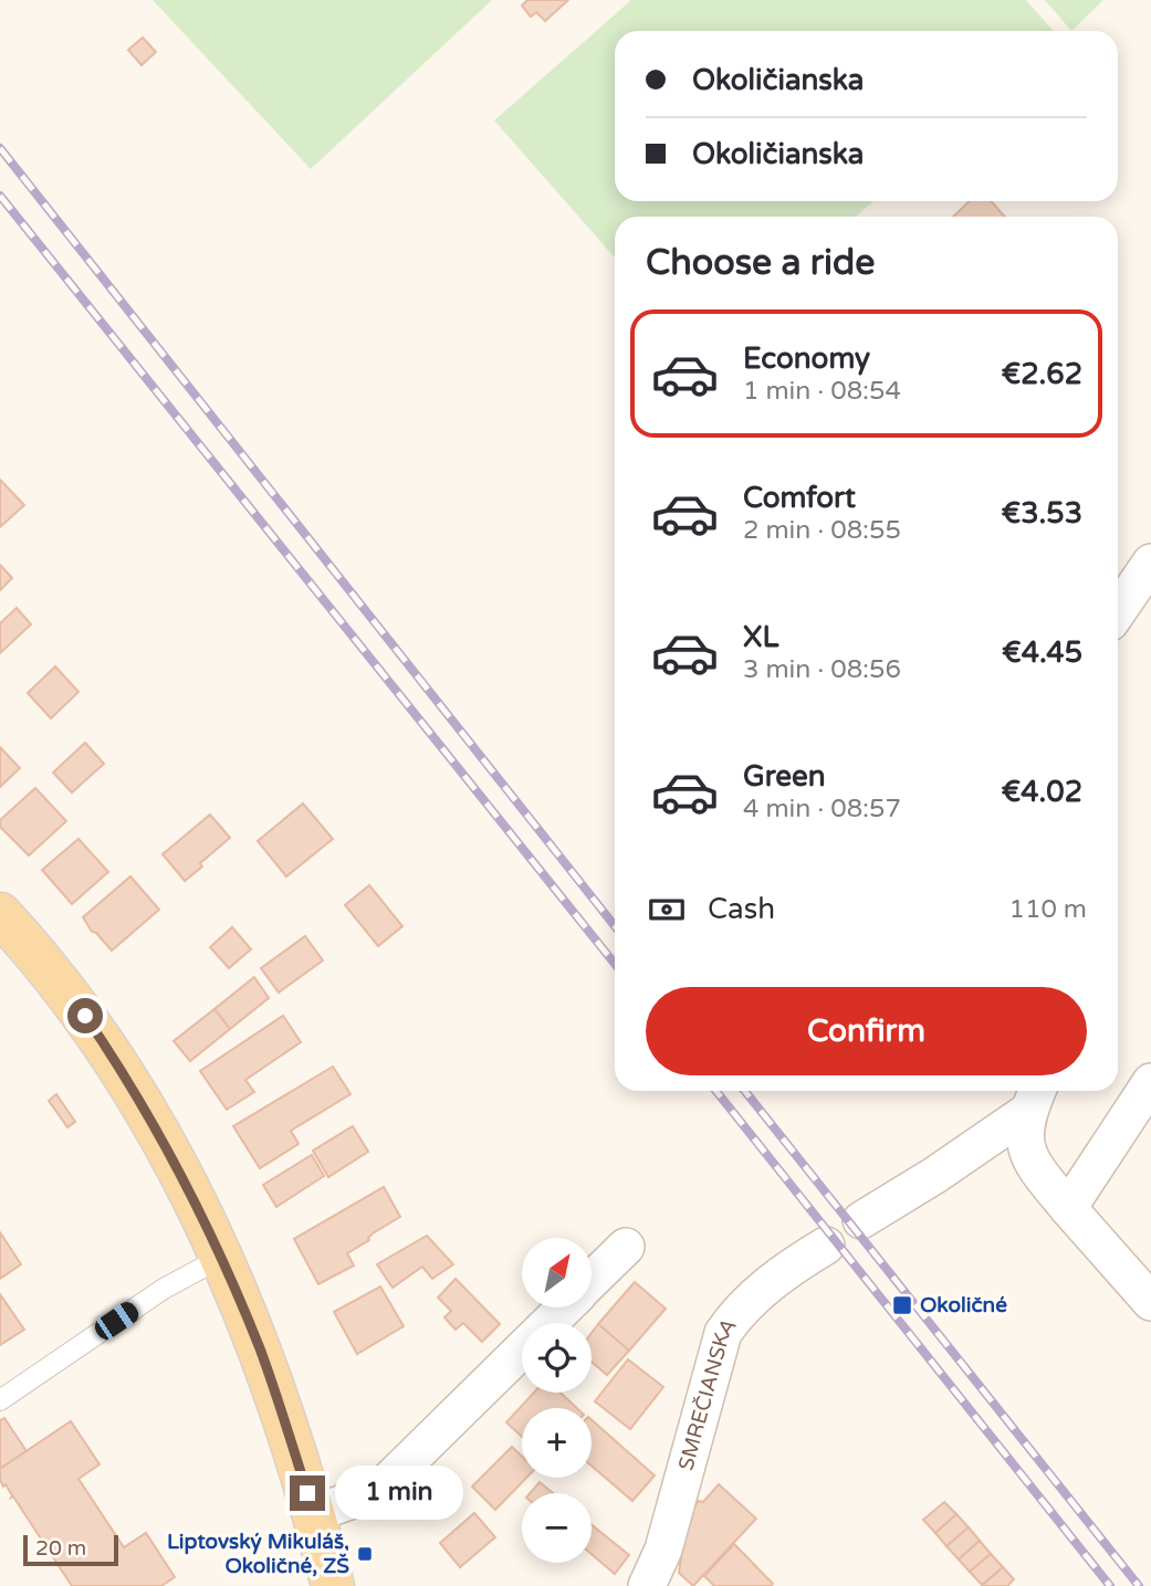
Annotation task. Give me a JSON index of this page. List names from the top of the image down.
{
  "streets": {
    "street": ["SMREČIANSKA"]
  },
  "places": {
    "transit": ["Okoličné", "Liptovský Mikuláš, Okoličné, ZŠ"]
  },
  "scale_bar": "20 m",
  "north": "top right",
  "page": {
    "banner": ["Okoličianska", "Okoličianska"],
    "heading": "Choose a ride",
    "list": [
      {
        "name": "Economy",
        "note": "1 min · 08:54",
        "value": "€2.62"
      },
      {
        "name": "Comfort",
        "note": "2 min · 08:55",
        "value": "€3.53"
      },
      {
        "name": "XL",
        "note": "3 min · 08:56",
        "value": "€4.45"
      },
      {
        "name": "Green",
        "note": "4 min · 08:57",
        "value": "€4.02"
      }
    ],
    "pay": ["Cash", "110 m"],
    "buttons": "Confirm",
    "map_buttons": ["+", "−"],
    "bubble": "1 min",
    "scale": "20 m"
  }
}
